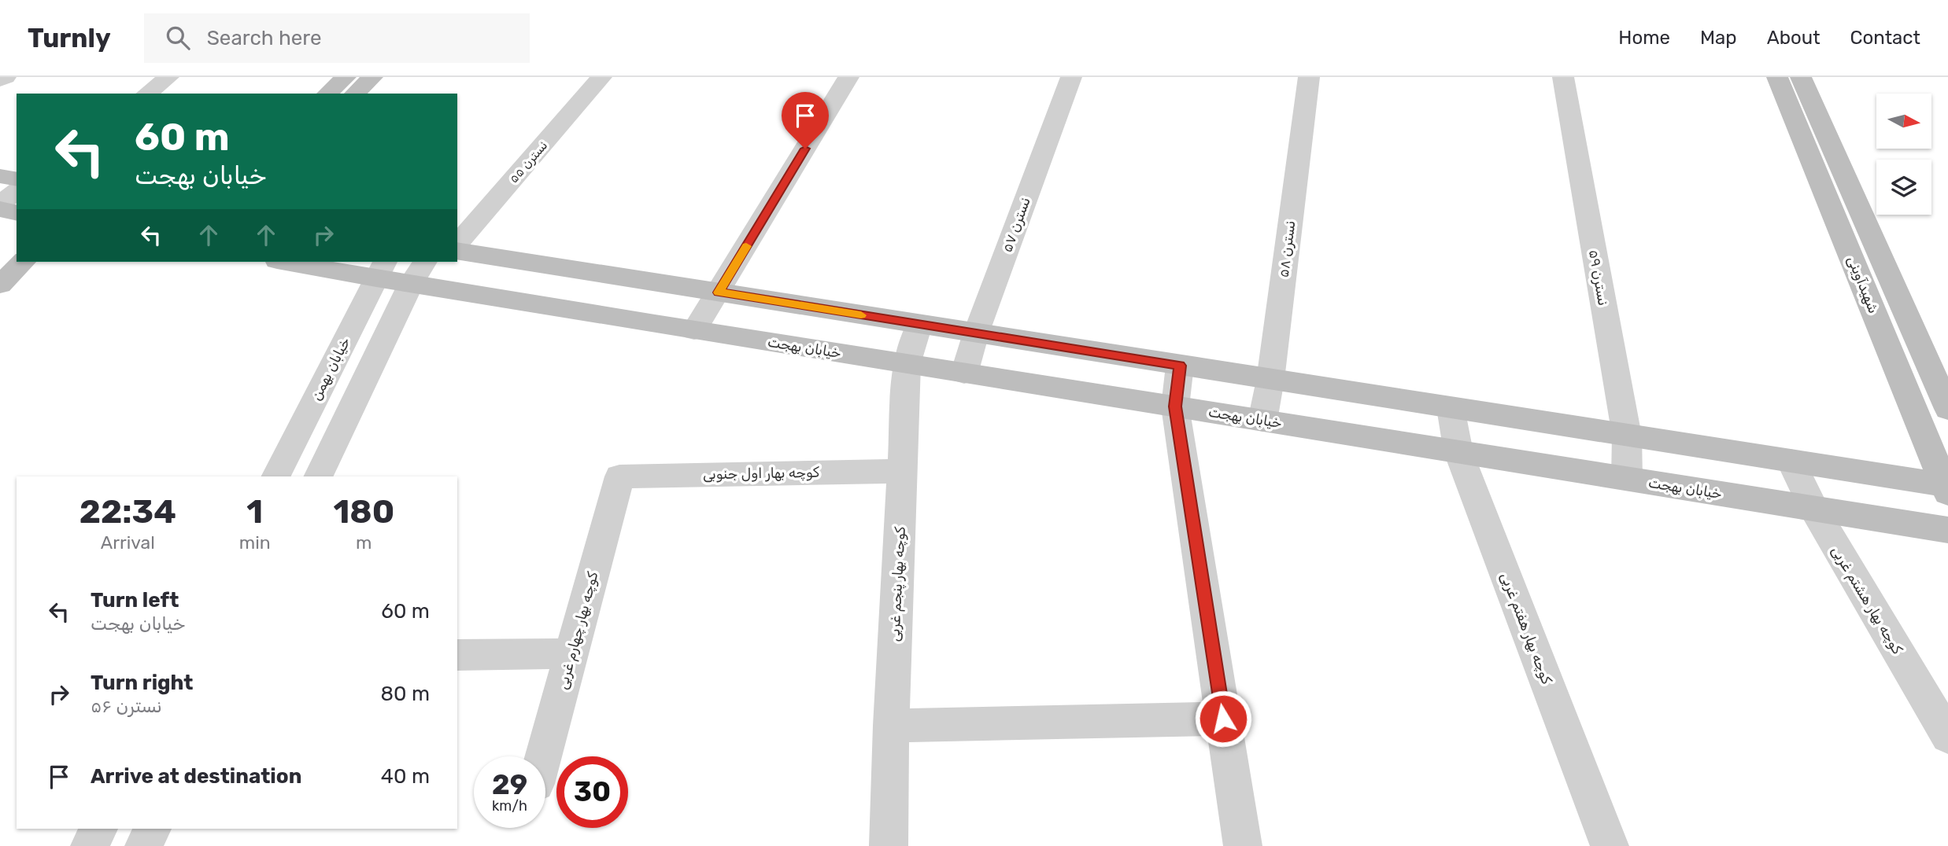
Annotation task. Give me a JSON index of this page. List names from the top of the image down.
{
  "streets": {
    "street": [
      "نسترن ۵۵",
      "نسترن ۵۷",
      "نسترن ۵۸",
      "نسترن ۵۹",
      "شهیدآوینی",
      "خیابان بهجت",
      "خیابان بهمن",
      "کوچه بهار اول جنوبی",
      "کوچه بهار پنجم غربی",
      "کوچه بهار هشتم غربی",
      "کوچه بهار هفتم غربی",
      "کوچه بهار چهارم غربی"
    ]
  },
  "crossings": [
    ["نسترن ۵۷", "خیابان بهجت"],
    ["نسترن ۵۸", "خیابان بهجت"],
    ["نسترن ۵۹", "خیابان بهجت"],
    ["خیابان بهجت", "خیابان بهمن"],
    ["خیابان بهجت", "کوچه بهار پنجم غربی"],
    ["خیابان بهجت", "کوچه بهار هشتم غربی"],
    ["خیابان بهجت", "کوچه بهار هفتم غربی"],
    ["کوچه بهار اول جنوبی", "کوچه بهار پنجم غربی"],
    ["کوچه بهار اول جنوبی", "کوچه بهار چهارم غربی"]
  ],
  "north": "right",
  "page": {
    "header": "Turnly",
    "search": "Search here",
    "nav": [
      "Home",
      "Map",
      "About",
      "Contact"
    ],
    "turn": ["60 m", "خیابان بهجت"],
    "eta": [
      "22:34",
      "Arrival",
      "1",
      "min",
      "180",
      "m"
    ],
    "list": [
      {
        "name": "Turn left",
        "note": "خیابان بهجت",
        "value": "60 m"
      },
      {
        "name": "Turn right",
        "note": "نسترن ۵۶",
        "value": "80 m"
      },
      {
        "name": "Arrive at destination",
        "value": "40 m"
      }
    ],
    "speed": "29 km/h",
    "limit": "30"
  }
}
